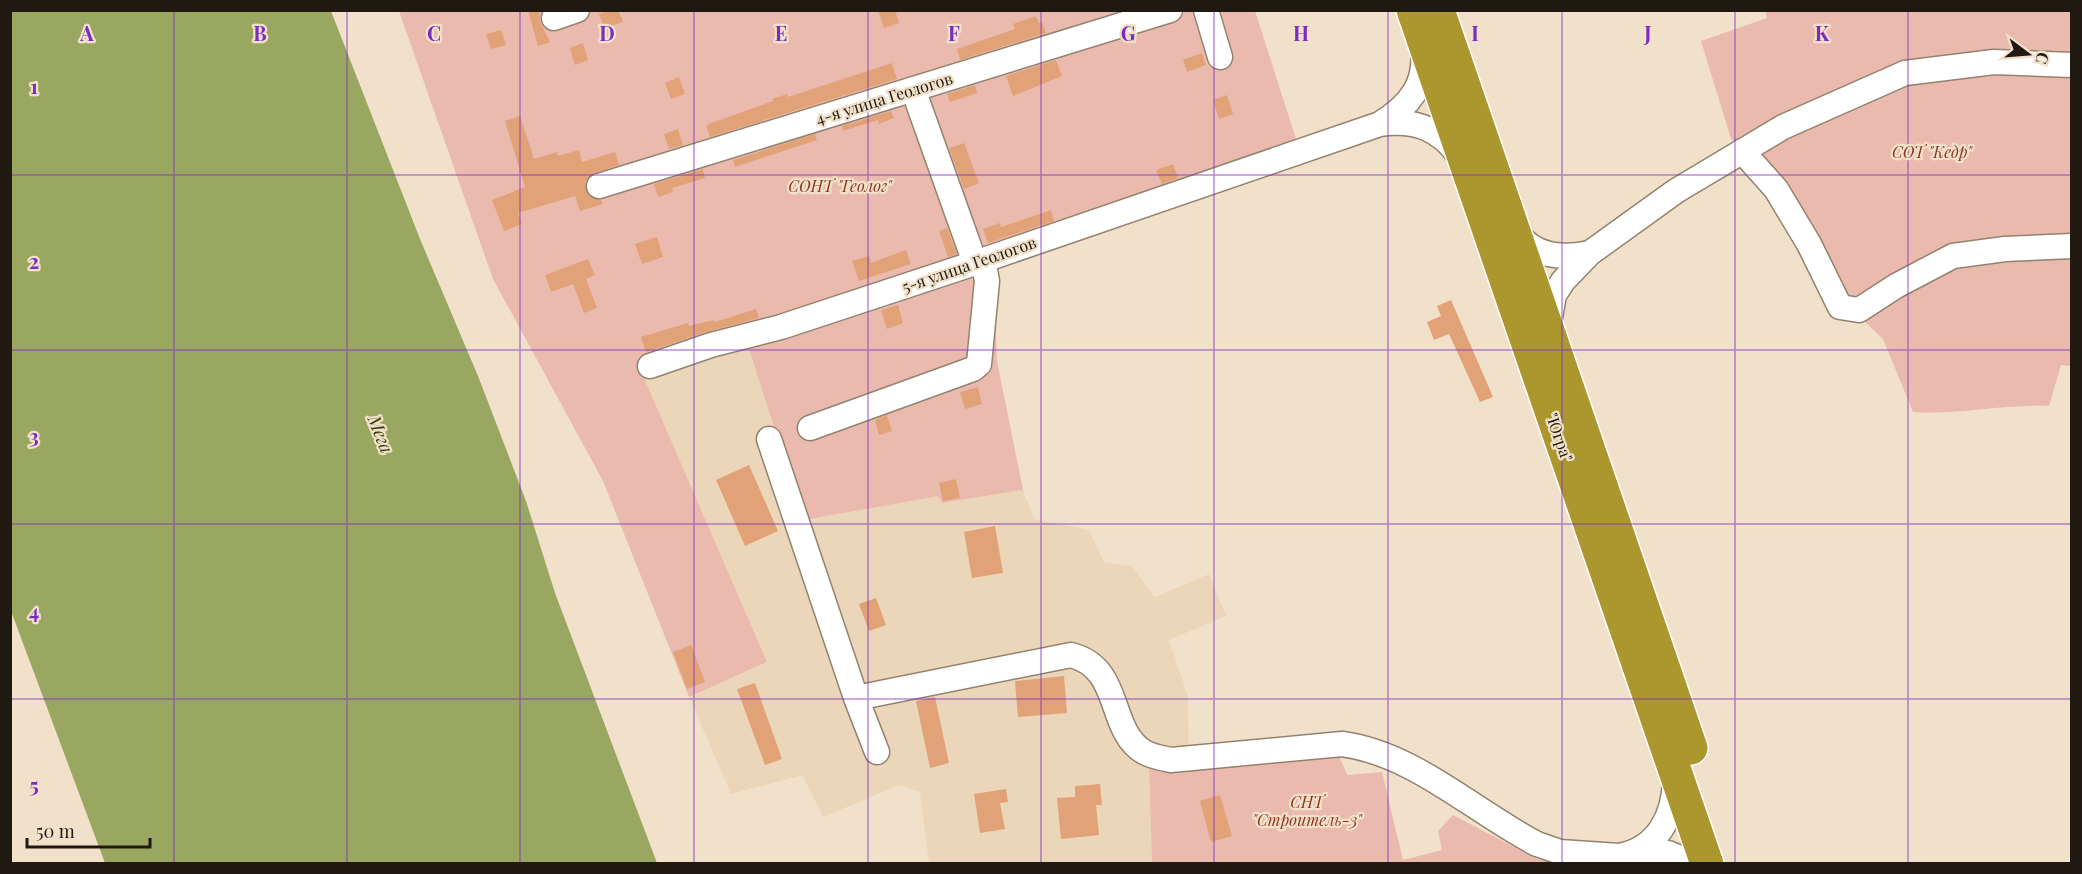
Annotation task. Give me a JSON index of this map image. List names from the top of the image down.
{
  "streets": {
    "highway": ["\"Югра\""],
    "street": ["4-я улица Геологов", "5-я улица Геологов"]
  },
  "water": ["Мега"],
  "parks": ["СОТ \"Кедр\"", "СОНТ \"Геолог\"", "СНТ \"Строитель-3\""],
  "scale_bar": "50 m",
  "north": "right",
  "grid": {
    "columns": [
      "A",
      "B",
      "C",
      "D",
      "E",
      "F",
      "G",
      "H",
      "I",
      "J",
      "K"
    ],
    "rows": [
      "1",
      "2",
      "3",
      "4",
      "5"
    ]
  }
}
